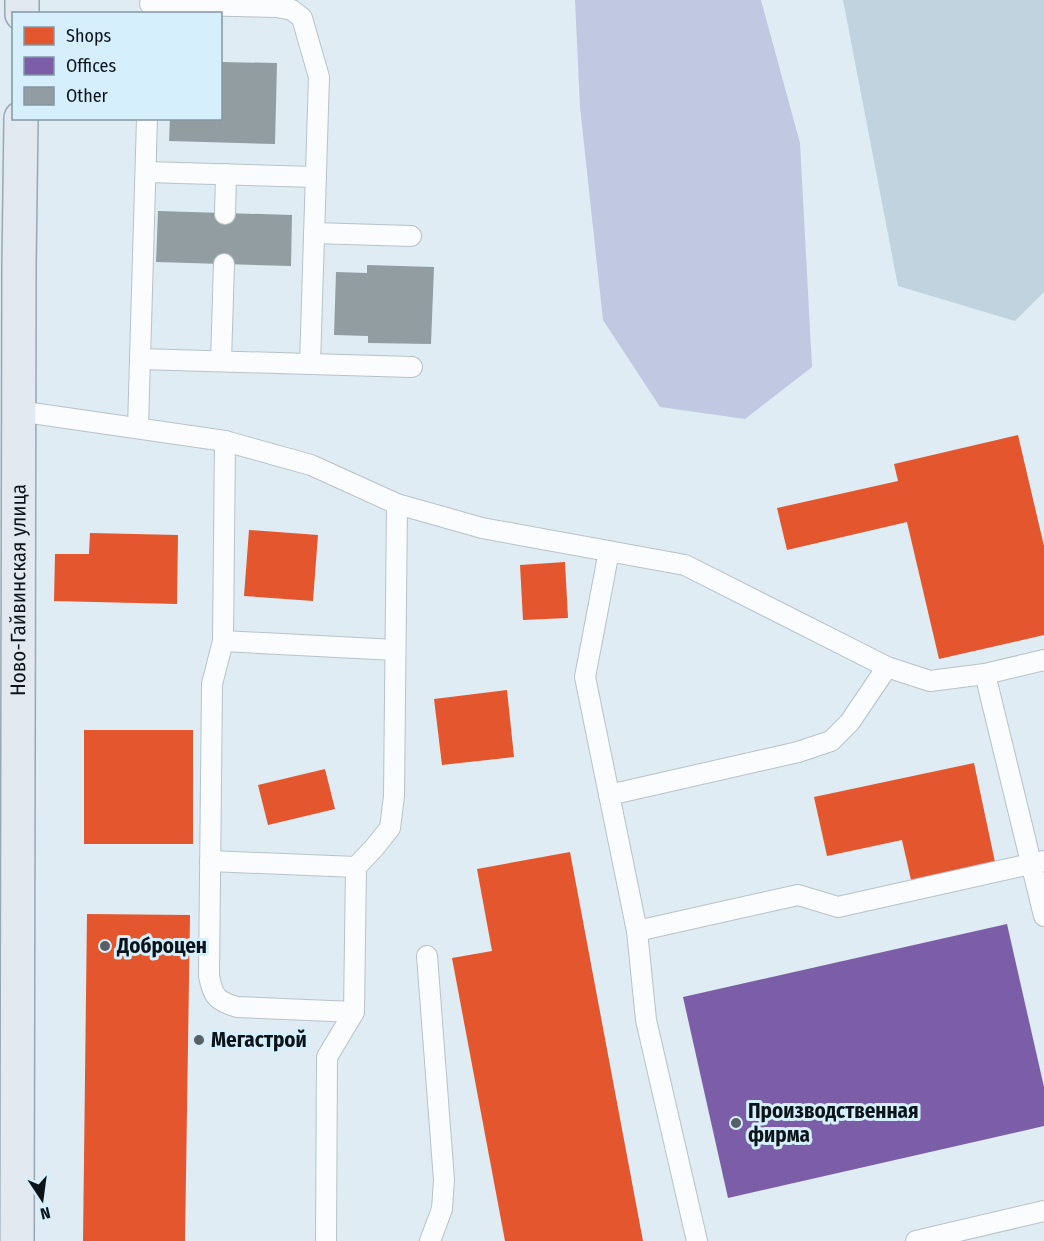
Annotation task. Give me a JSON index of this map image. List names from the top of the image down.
{
  "streets": {
    "main road": ["Ново-Гайвинская улица"]
  },
  "places": ["Доброцен", "Мегастрой", "Производственная фирма"],
  "legend": ["Shops", "Offices", "Other"],
  "north": "bottom"
}
